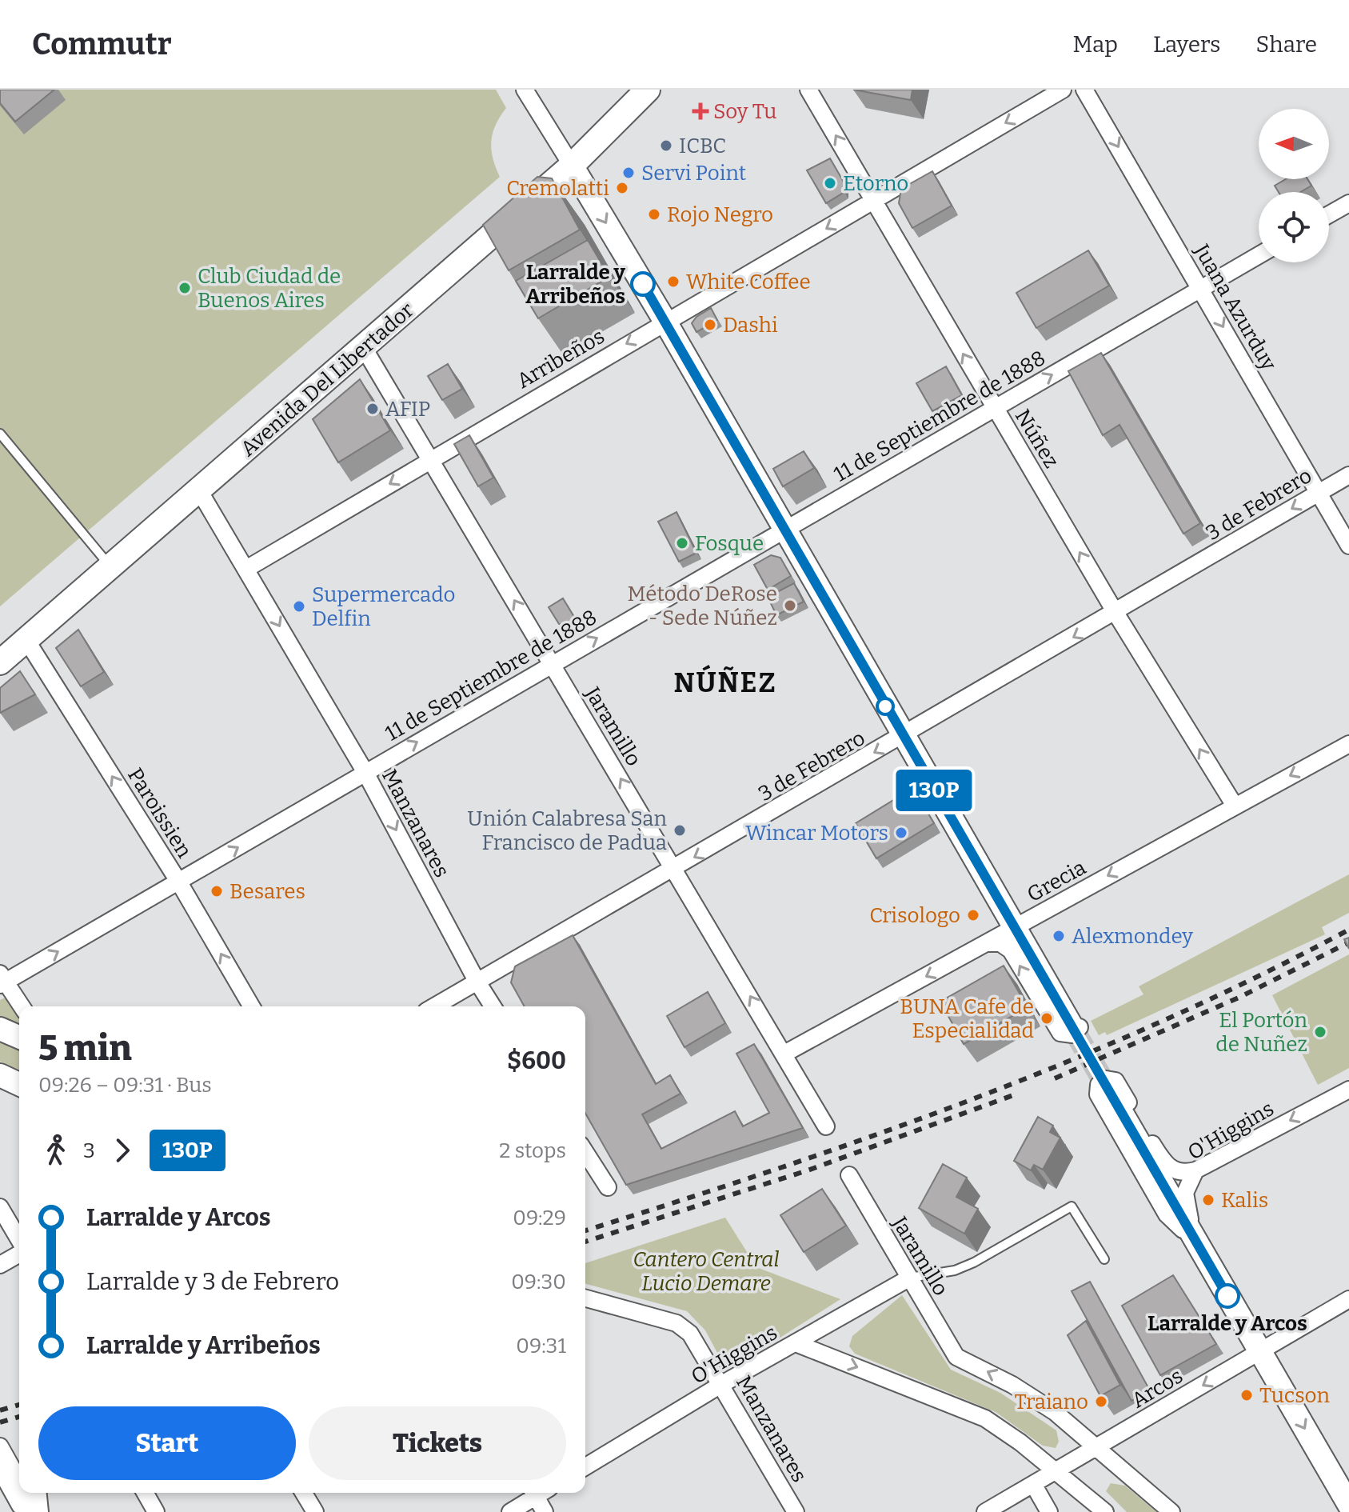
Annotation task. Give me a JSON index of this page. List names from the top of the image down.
{
  "streets": {
    "main road": ["Avenida Del Libertador"],
    "street": [
      "Juana Azurduy",
      "Arribeños",
      "11 de Septiembre de 1888",
      "Núñez",
      "3 de Febrero",
      "Jaramillo",
      "Paroissien",
      "Manzanares",
      "Grecia",
      "O'Higgins",
      "Arcos"
    ]
  },
  "crossings": [
    ["Juana Azurduy", "11 de Septiembre de 1888"],
    ["Juana Azurduy", "3 de Febrero"],
    ["Arribeños", "Núñez"],
    ["Arribeños", "Jaramillo"],
    ["Arribeños", "Manzanares"],
    ["Avenida Del Libertador", "Jaramillo"],
    ["Avenida Del Libertador", "Paroissien"],
    ["Avenida Del Libertador", "Manzanares"],
    ["11 de Septiembre de 1888", "Núñez"],
    ["11 de Septiembre de 1888", "Jaramillo"],
    ["11 de Septiembre de 1888", "Paroissien"],
    ["11 de Septiembre de 1888", "Manzanares"],
    ["Núñez", "3 de Febrero"],
    ["Núñez", "Grecia"],
    ["3 de Febrero", "Jaramillo"],
    ["3 de Febrero", "Manzanares"],
    ["Jaramillo", "Grecia"],
    ["Jaramillo", "O'Higgins"],
    ["Jaramillo", "Arcos"],
    ["Manzanares", "O'Higgins"]
  ],
  "one_way": [
    "Juana Azurduy",
    "Arribeños",
    "11 de Septiembre de 1888",
    "Núñez",
    "3 de Febrero",
    "Jaramillo",
    "Paroissien",
    "Manzanares",
    "Grecia",
    "Arcos"
  ],
  "districts": ["NÚÑEZ"],
  "parks": ["Cantero Central Lucio Demare"],
  "places": {
    "health": ["Soy Tu"],
    "other": [
      "ICBC",
      "Servi Point",
      "Etorno",
      "Cremolatti",
      "Rojo Negro",
      "White Coffee",
      "Larralde y Arribeños",
      "Club Ciudad de Buenos Aires",
      "Dashi",
      "AFIP",
      "Fosque",
      "Método DeRose - Sede Núñez",
      "Supermercado Delfin",
      "Unión Calabresa San Francisco de Padua",
      "Wincar Motors",
      "Besares",
      "Crisologo",
      "Alexmondey",
      "BUNA Cafe de Especialidad",
      "El Portón de Nuñez",
      "Kalis",
      "Larralde y Arcos",
      "Tucson",
      "Traiano"
    ]
  },
  "lines": ["bus line 130P"],
  "north": "left",
  "page": {
    "header": "Commutr",
    "nav": ["Map", "Layers", "Share"],
    "on_map": "130P",
    "heading": ["5 min", "09:26 – 09:31 · Bus", "$600"],
    "legs": ["3", "130P", "2 stops"],
    "list": [
      {
        "name": "Larralde y Arcos",
        "value": "09:29"
      },
      {
        "name": "Larralde y 3 de Febrero",
        "value": "09:30"
      },
      {
        "name": "Larralde y Arribeños",
        "value": "09:31"
      }
    ],
    "buttons": ["Start", "Tickets"]
  }
}
